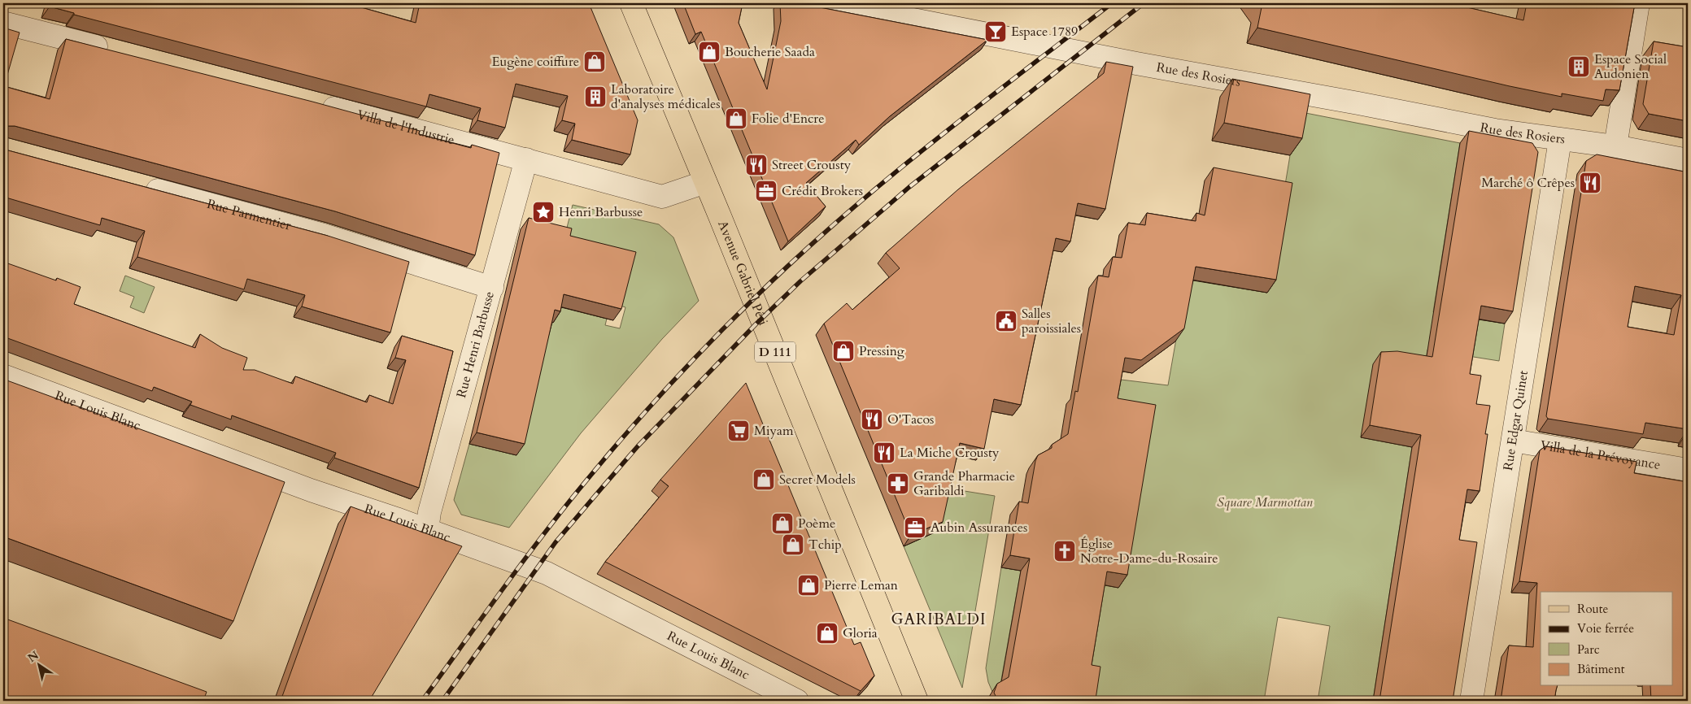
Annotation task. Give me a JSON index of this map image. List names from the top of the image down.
{
  "streets": {
    "main road": ["Avenue Gabriel Péri", "D 111"],
    "street": [
      "Rue des Rosiers",
      "Villa de l'Industrie",
      "Rue Parmentier",
      "Rue Henri Barbusse",
      "Rue Louis Blanc",
      "Rue Edgar Quinet",
      "Villa de la Prévoyance"
    ]
  },
  "crossings": [
    ["Rue des Rosiers", "Rue Edgar Quinet"],
    ["Villa de l'Industrie", "Avenue Gabriel Péri"],
    ["Villa de l'Industrie", "Rue Henri Barbusse"],
    ["Rue Parmentier", "Rue Henri Barbusse"],
    ["Rue Henri Barbusse", "Rue Louis Blanc"],
    ["Rue Edgar Quinet", "Villa de la Prévoyance"]
  ],
  "districts": ["GARIBALDI"],
  "parks": ["Square Marmottan"],
  "places": {
    "bar": ["Espace 1789"],
    "shop": [
      "Boucherie Saada",
      "Eugène coiffure",
      "Folie d'Encre",
      "Pressing",
      "Secret Models",
      "Poème",
      "Tchip",
      "Pierre Leman",
      "Gloria"
    ],
    "building": ["Espace Social Audonien", "Laboratoire d'analyses médicales"],
    "restaurant": [
      "Street Crousty",
      "Marché ô Crêpes",
      "O'Tacos",
      "La Miche Crousty"
    ],
    "office": ["Crédit Brokers", "Aubin Assurances"],
    "place": ["Henri Barbusse"],
    "public building": ["Salles paroissiales"],
    "supermarket": ["Miyam"],
    "pharmacy": ["Grande Pharmacie Garibaldi"],
    "church": ["Église Notre-Dame-du-Rosaire"]
  },
  "legend": [
    "Route",
    "Voie ferrée",
    "Parc",
    "Bâtiment"
  ],
  "north": "top left"
}
